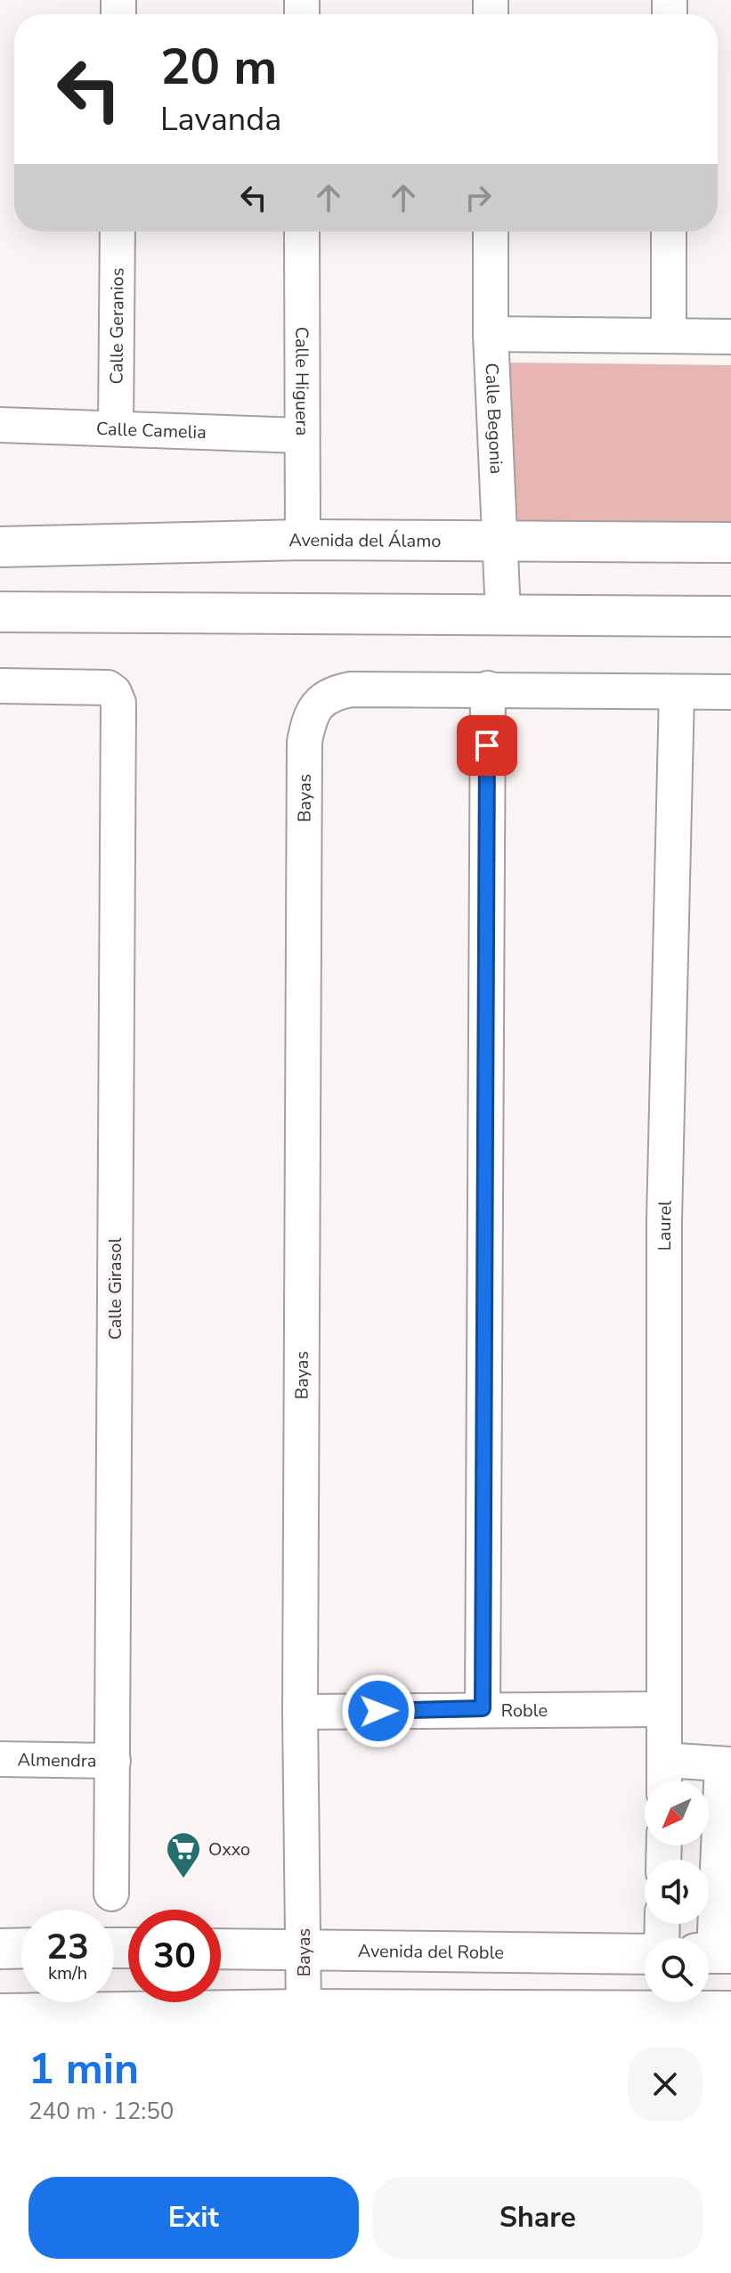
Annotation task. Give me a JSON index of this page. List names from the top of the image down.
{
  "streets": {
    "street": [
      "Calle Geranios",
      "Calle Higuera",
      "Calle Begonia",
      "Calle Camelia",
      "Avenida del Álamo",
      "Bayas",
      "Laurel",
      "Calle Girasol",
      "Roble",
      "Almendra",
      "Avenida del Roble"
    ]
  },
  "crossings": [
    ["Calle Geranios", "Calle Camelia"],
    ["Calle Higuera", "Calle Camelia"],
    ["Calle Higuera", "Avenida del Álamo"],
    ["Calle Begonia", "Avenida del Álamo"],
    ["Bayas", "Laurel"],
    ["Bayas", "Roble"],
    ["Bayas", "Avenida del Roble"],
    ["Laurel", "Roble"],
    ["Calle Girasol", "Almendra"]
  ],
  "places": {
    "supermarket": ["Oxxo"]
  },
  "north": "bottom left",
  "page": {
    "turn": ["20 m", "Lavanda"],
    "speed": "23 km/h",
    "limit": "30",
    "heading": ["1 min", "240 m · 12:50"],
    "buttons": ["Exit", "Share"]
  }
}
